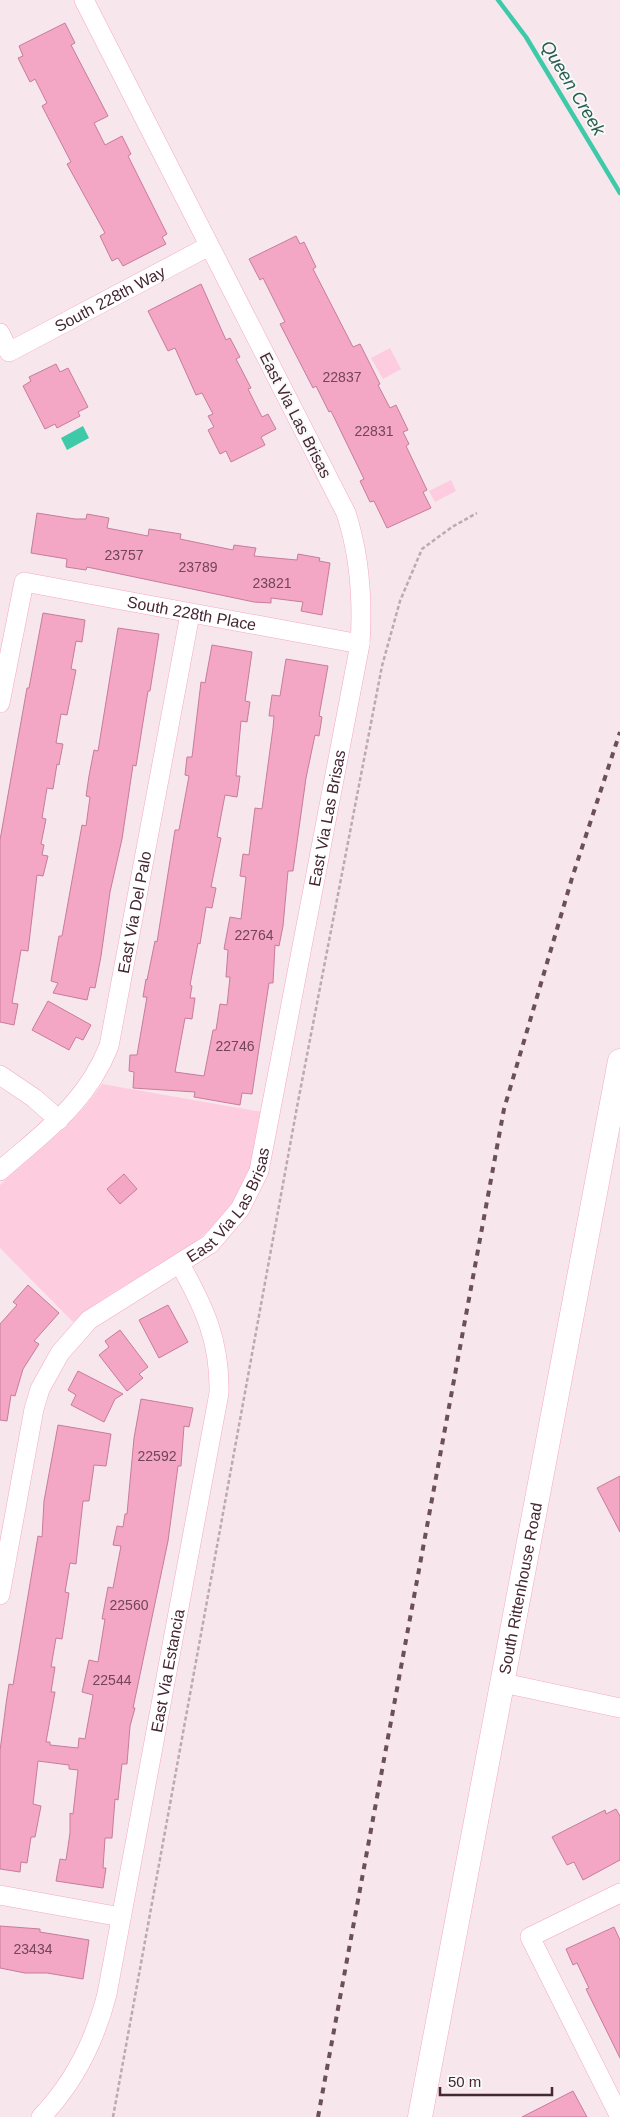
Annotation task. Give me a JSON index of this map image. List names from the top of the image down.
{
  "streets": {
    "main road": ["South Rittenhouse Road"],
    "street": [
      "South 228th Way",
      "East Via Las Brisas",
      "South 228th Place",
      "East Via Del Palo",
      "East Via Estancia"
    ]
  },
  "crossings": [
    ["South 228th Way", "East Via Las Brisas"],
    ["East Via Las Brisas", "South 228th Place"],
    ["East Via Las Brisas", "East Via Estancia"],
    ["South 228th Place", "East Via Del Palo"]
  ],
  "water": ["Queen Creek"],
  "house_numbers": [
    "22837",
    "22831",
    "23757",
    "23789",
    "23821",
    "22764",
    "22746",
    "22592",
    "22560",
    "22544",
    "23434"
  ],
  "scale_bar": "50 m"
}
